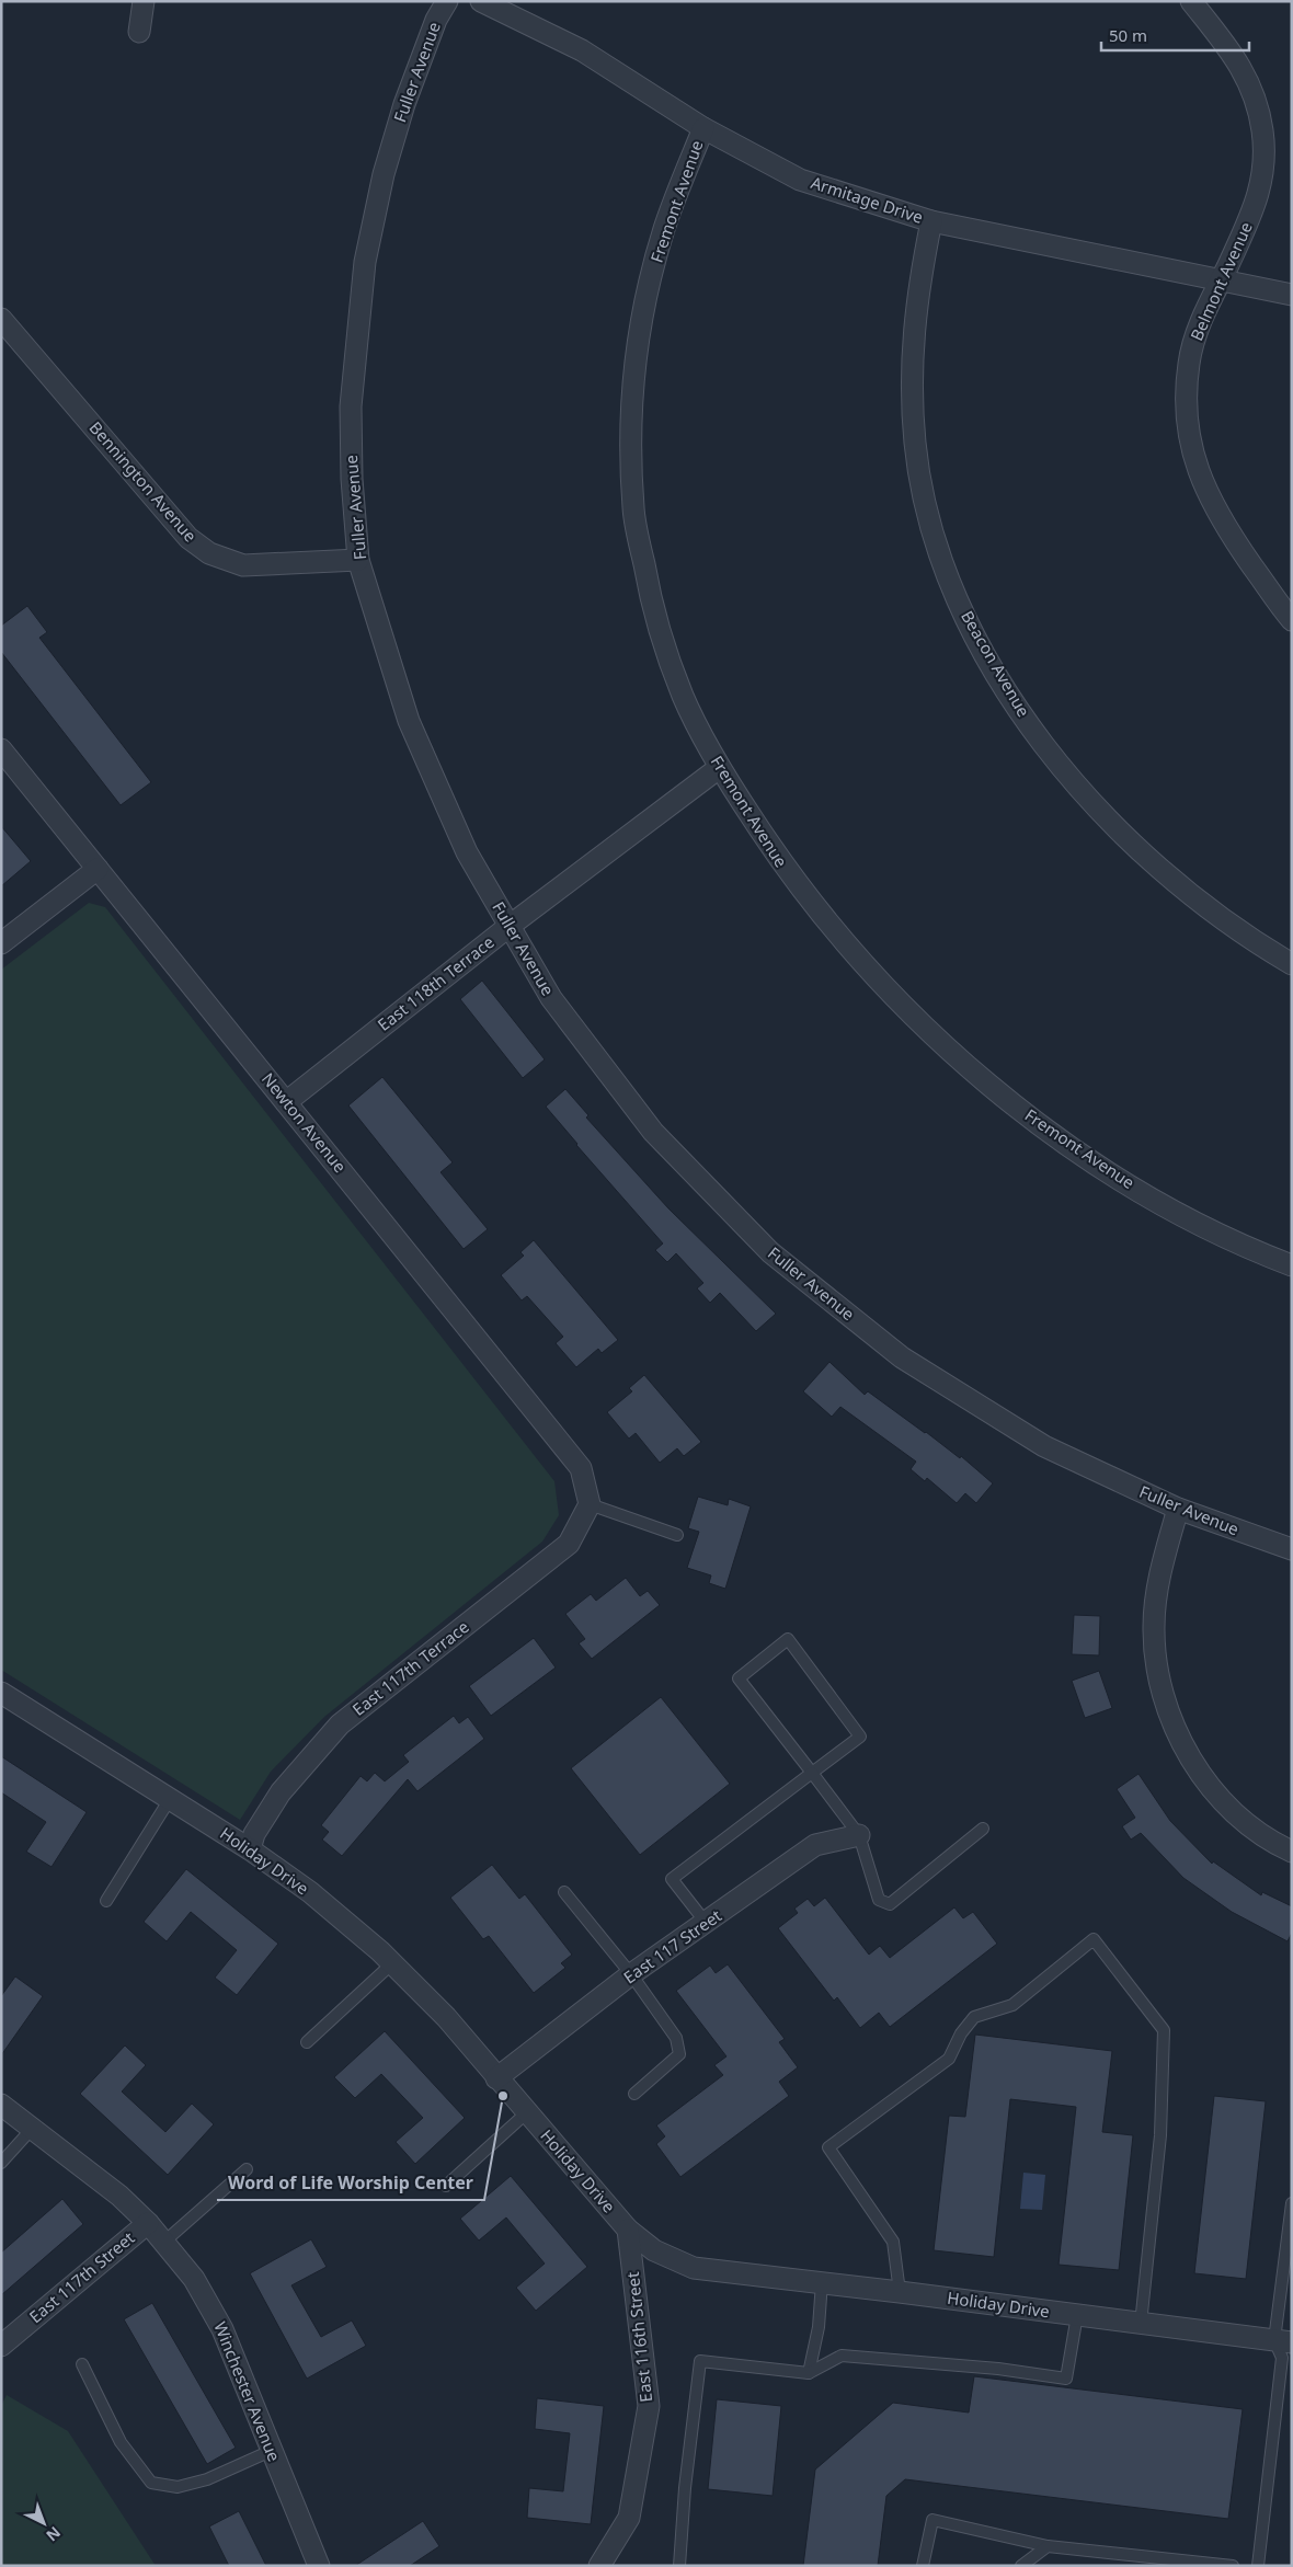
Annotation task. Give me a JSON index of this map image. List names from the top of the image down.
{
  "streets": {
    "street": [
      "Fuller Avenue",
      "Armitage Drive",
      "Fremont Avenue",
      "Belmont Avenue",
      "Bennington Avenue",
      "Beacon Avenue",
      "East 118th Terrace",
      "Newton Avenue",
      "East 117th Terrace",
      "Holiday Drive",
      "East 117 Street",
      "East 117th Street",
      "East 116th Street",
      "Winchester Avenue"
    ]
  },
  "crossings": [
    ["Fuller Avenue", "Bennington Avenue"],
    ["Fuller Avenue", "East 118th Terrace"],
    ["Armitage Drive", "Fremont Avenue"],
    ["Armitage Drive", "Belmont Avenue"],
    ["Armitage Drive", "Beacon Avenue"],
    ["Fremont Avenue", "East 118th Terrace"],
    ["East 118th Terrace", "Newton Avenue"],
    ["Newton Avenue", "East 117th Terrace"],
    ["East 117th Terrace", "Holiday Drive"],
    ["Holiday Drive", "East 117 Street"],
    ["Holiday Drive", "East 116th Street"],
    ["East 117th Street", "Winchester Avenue"]
  ],
  "places": ["Word of Life Worship Center"],
  "scale_bar": "50 m",
  "north": "bottom right"
}
